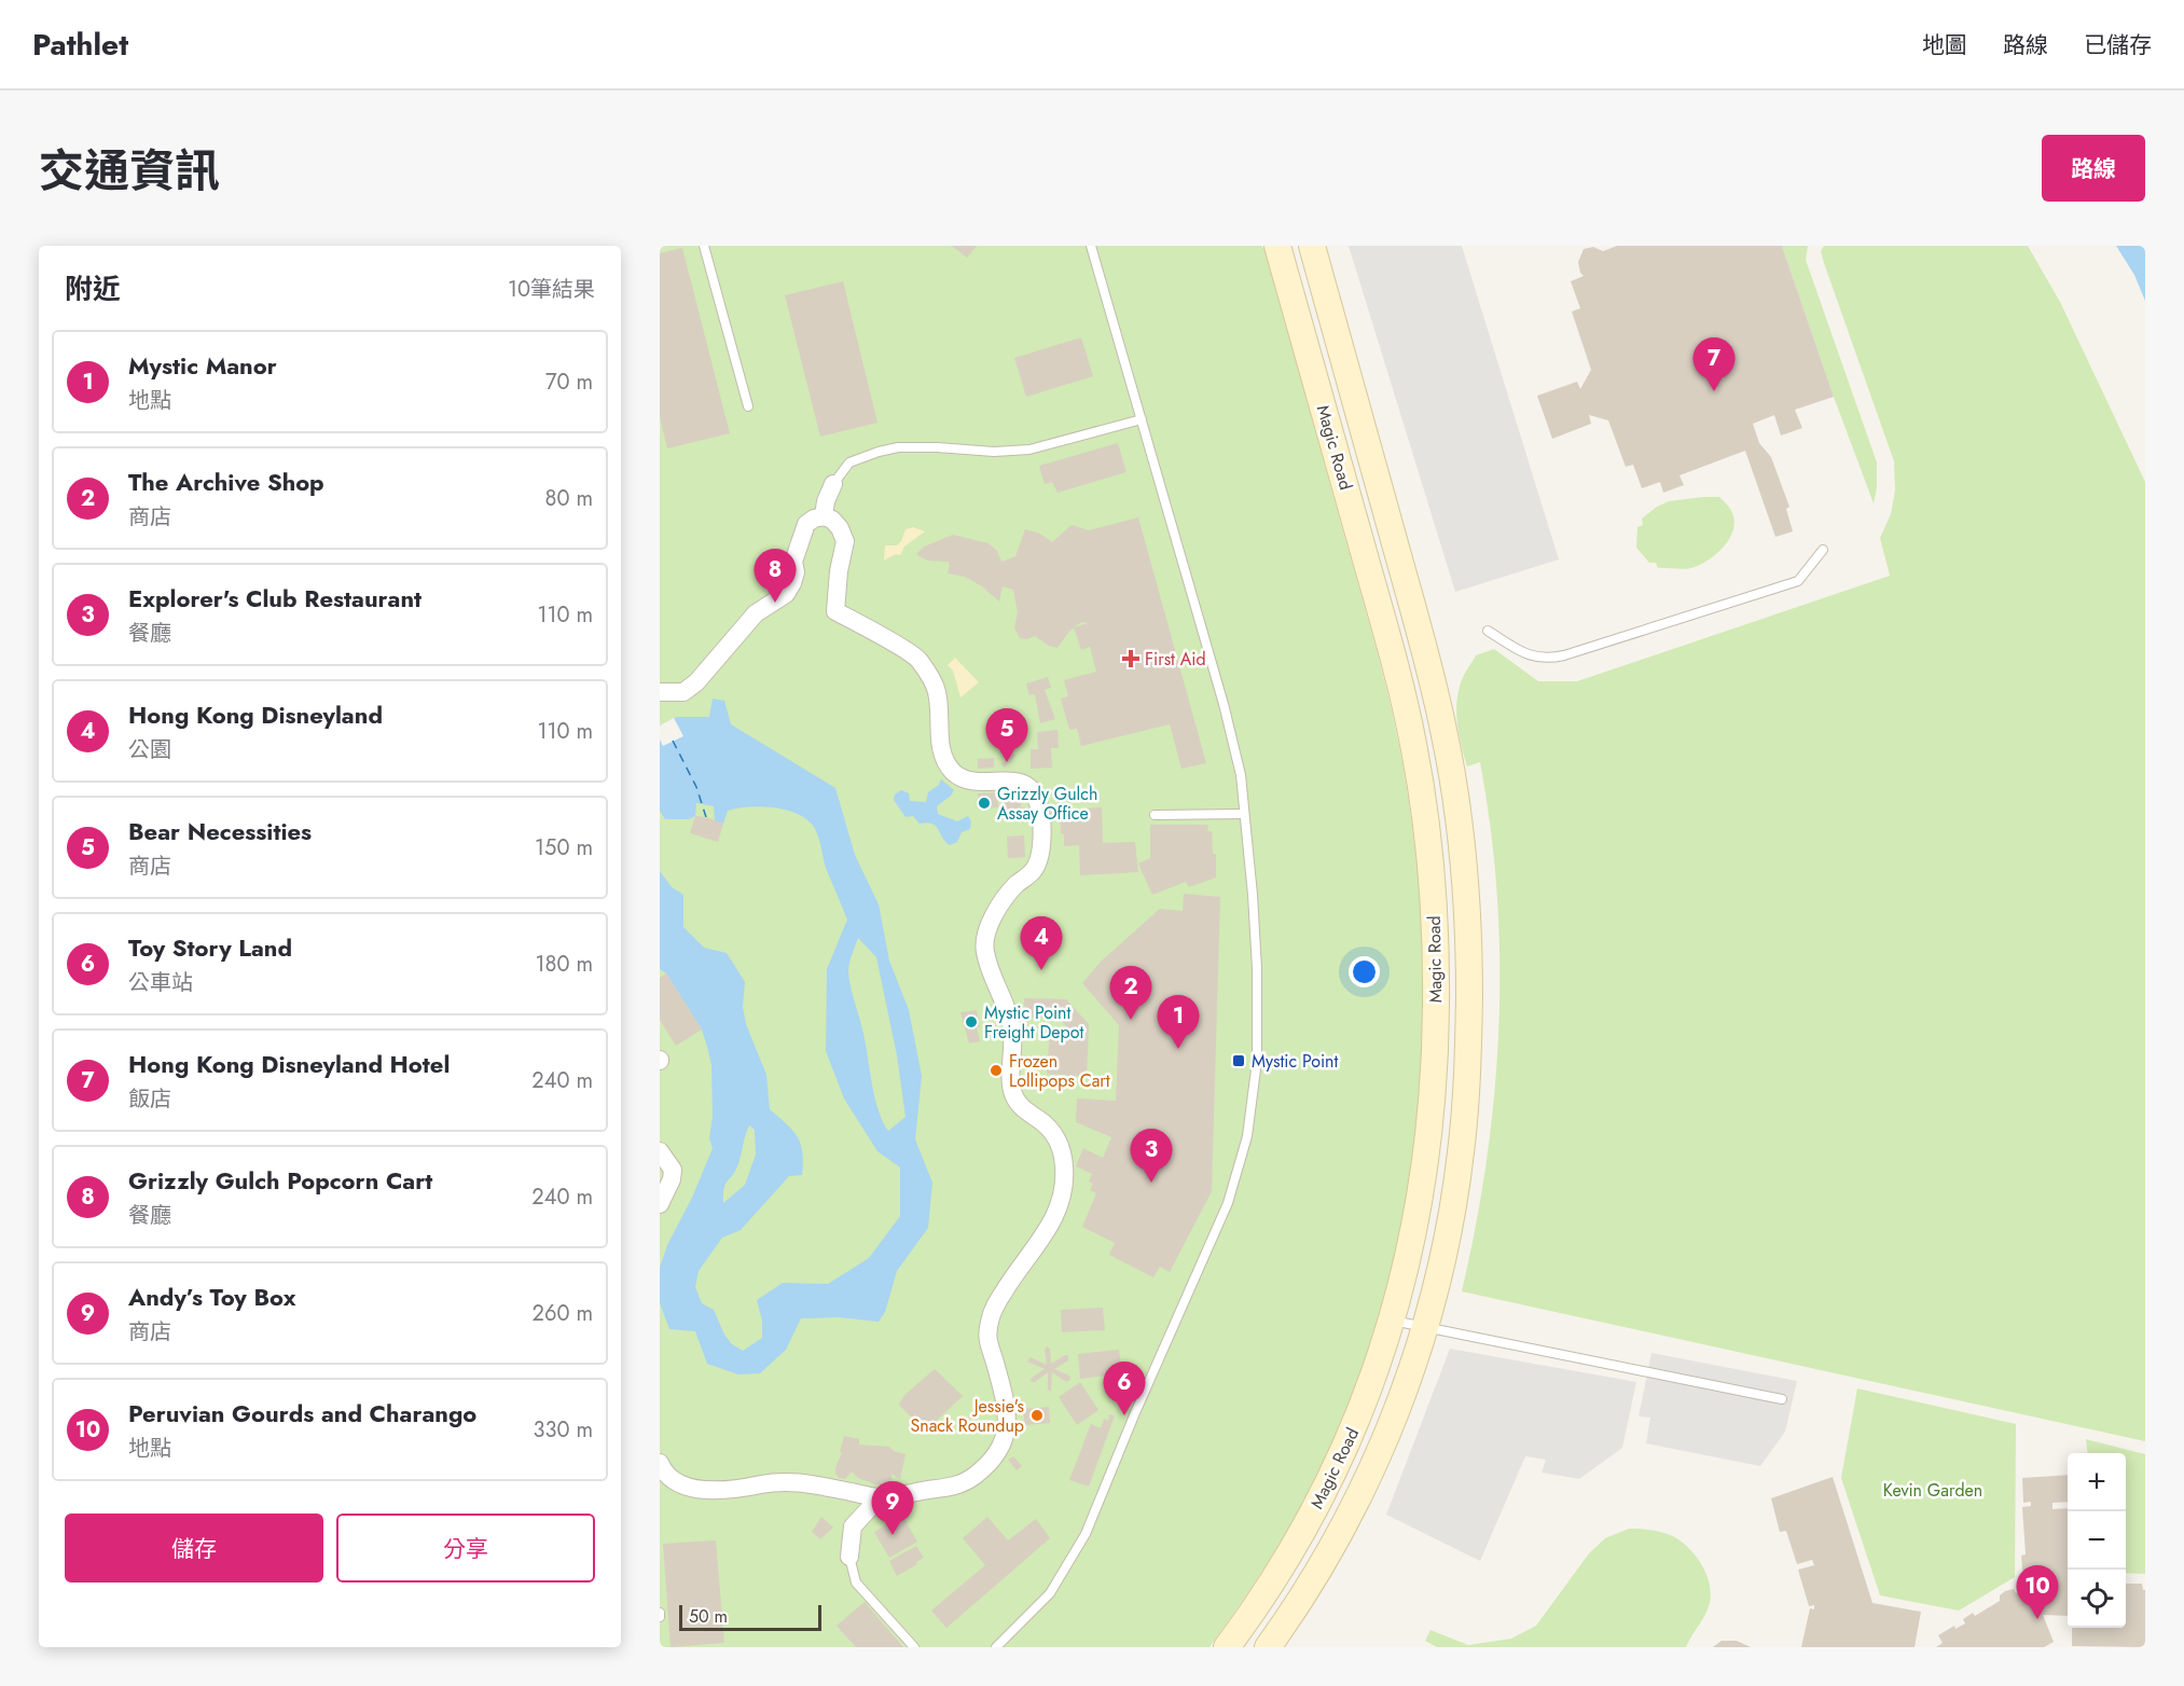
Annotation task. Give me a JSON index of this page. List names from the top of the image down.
{
  "streets": {
    "street": ["Magic Road"]
  },
  "parks": ["Kevin Garden"],
  "places": {
    "health": ["First Aid"],
    "other": [
      "Grizzly Gulch Assay Office",
      "Mystic Point Freight Depot",
      "Frozen Lollipops Cart",
      "Jessie's Snack Roundup"
    ],
    "transit": ["Mystic Point"]
  },
  "scale_bar": "50 m",
  "page": {
    "header": "Pathlet",
    "nav": ["地圖", "路線", "已儲存"],
    "title": "交通資訊",
    "buttons": [
      "路線",
      ["儲存", "分享"]
    ],
    "heading": ["附近", "10筆結果"],
    "list": [
      {
        "mark": "1",
        "name": "Mystic Manor",
        "note": "地點",
        "value": "70 m"
      },
      {
        "mark": "2",
        "name": "The Archive Shop",
        "note": "商店",
        "value": "80 m"
      },
      {
        "mark": "3",
        "name": "Explorer's Club Restaurant",
        "note": "餐廳",
        "value": "110 m"
      },
      {
        "mark": "4",
        "name": "Hong Kong Disneyland",
        "note": "公園",
        "value": "110 m"
      },
      {
        "mark": "5",
        "name": "Bear Necessities",
        "note": "商店",
        "value": "150 m"
      },
      {
        "mark": "6",
        "name": "Toy Story Land",
        "note": "公車站",
        "value": "180 m"
      },
      {
        "mark": "7",
        "name": "Hong Kong Disneyland Hotel",
        "note": "飯店",
        "value": "240 m"
      },
      {
        "mark": "8",
        "name": "Grizzly Gulch Popcorn Cart",
        "note": "餐廳",
        "value": "240 m"
      },
      {
        "mark": "9",
        "name": "Andy’s Toy Box",
        "note": "商店",
        "value": "260 m"
      },
      {
        "mark": "10",
        "name": "Peruvian Gourds and Charango",
        "note": "地點",
        "value": "330 m"
      }
    ],
    "pins": [
      "7",
      "8",
      "5",
      "4",
      "2",
      "1",
      "3",
      "6",
      "9",
      "10"
    ],
    "map_buttons": ["+", "−"],
    "scale": "50 m"
  }
}
